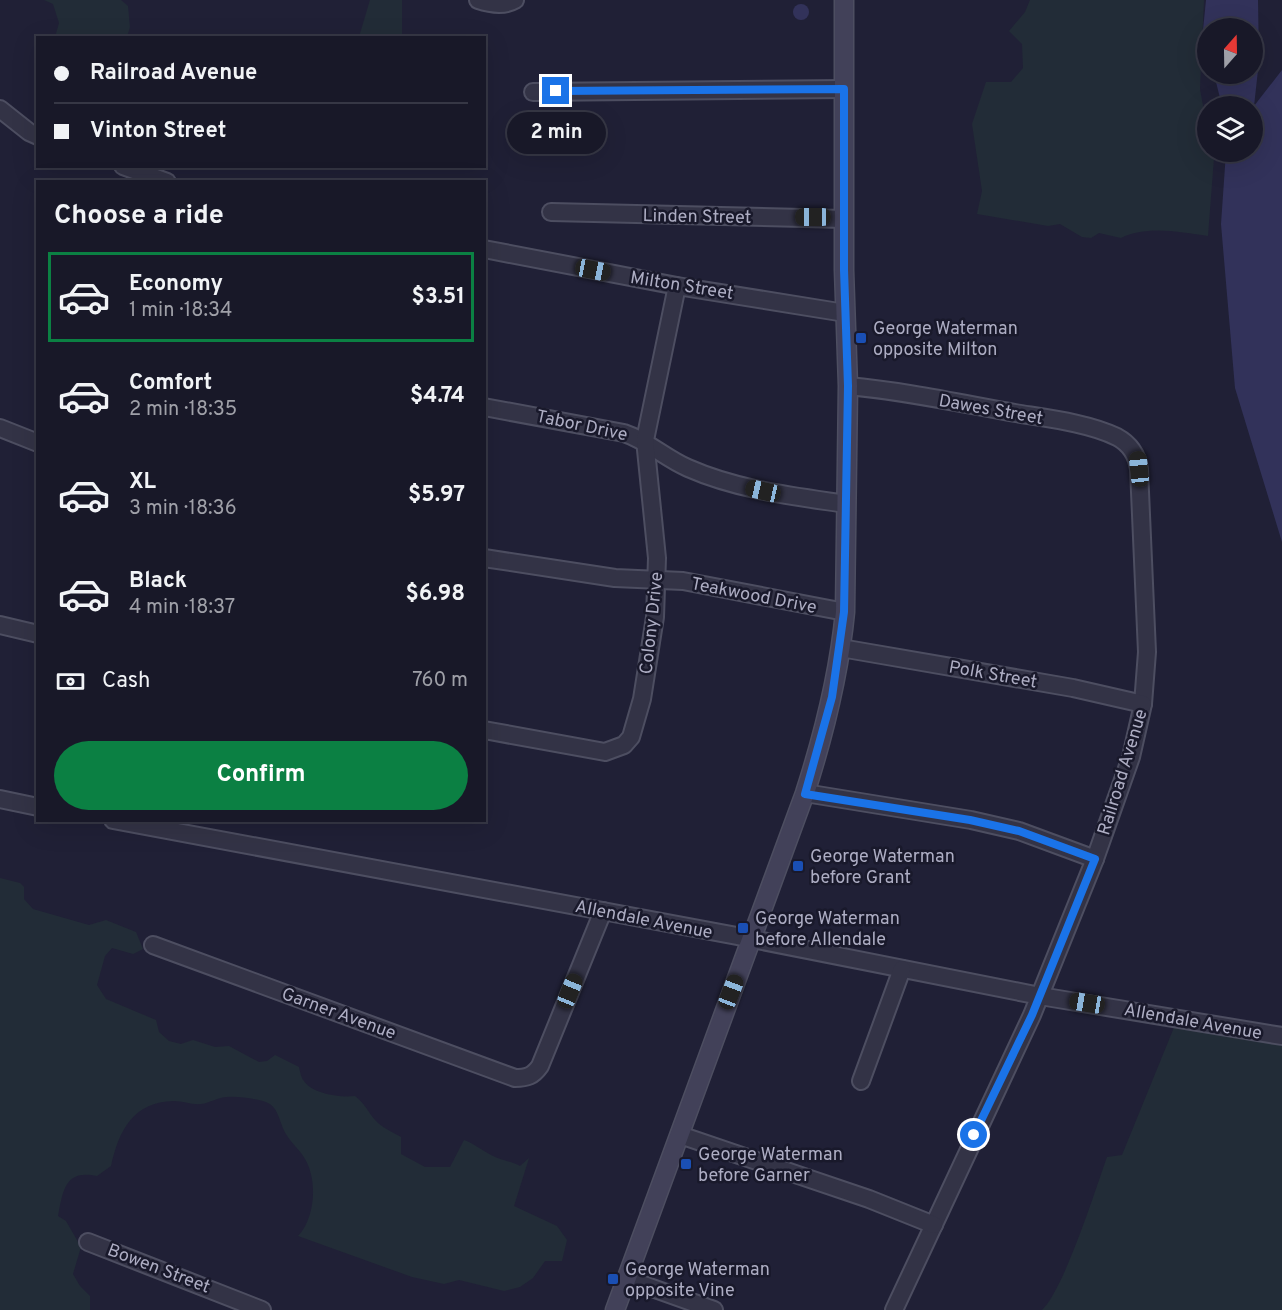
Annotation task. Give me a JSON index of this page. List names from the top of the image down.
{
  "streets": {
    "street": [
      "Linden Street",
      "Milton Street",
      "Dawes Street",
      "Tabor Drive",
      "Teakwood Drive",
      "Colony Drive",
      "Polk Street",
      "Railroad Avenue",
      "Allendale Avenue",
      "Garner Avenue",
      "Bowen Street"
    ]
  },
  "crossings": [
    ["Milton Street", "Colony Drive"],
    ["Dawes Street", "Railroad Avenue"],
    ["Tabor Drive", "Colony Drive"],
    ["Teakwood Drive", "Colony Drive"],
    ["Polk Street", "Railroad Avenue"],
    ["Railroad Avenue", "Allendale Avenue"],
    ["Allendale Avenue", "Garner Avenue"]
  ],
  "places": {
    "transit": [
      "George Waterman opposite Milton",
      "George Waterman before Grant",
      "George Waterman before Allendale",
      "George Waterman before Garner",
      "George Waterman opposite Vine"
    ]
  },
  "north": "top",
  "page": {
    "banner": ["Railroad Avenue", "Vinton Street"],
    "bubble": "2 min",
    "heading": "Choose a ride",
    "list": [
      {
        "name": "Economy",
        "note": "1 min · 18:34",
        "value": "$3.51"
      },
      {
        "name": "Comfort",
        "note": "2 min · 18:35",
        "value": "$4.74"
      },
      {
        "name": "XL",
        "note": "3 min · 18:36",
        "value": "$5.97"
      },
      {
        "name": "Black",
        "note": "4 min · 18:37",
        "value": "$6.98"
      }
    ],
    "pay": ["Cash", "760 m"],
    "buttons": "Confirm"
  }
}
